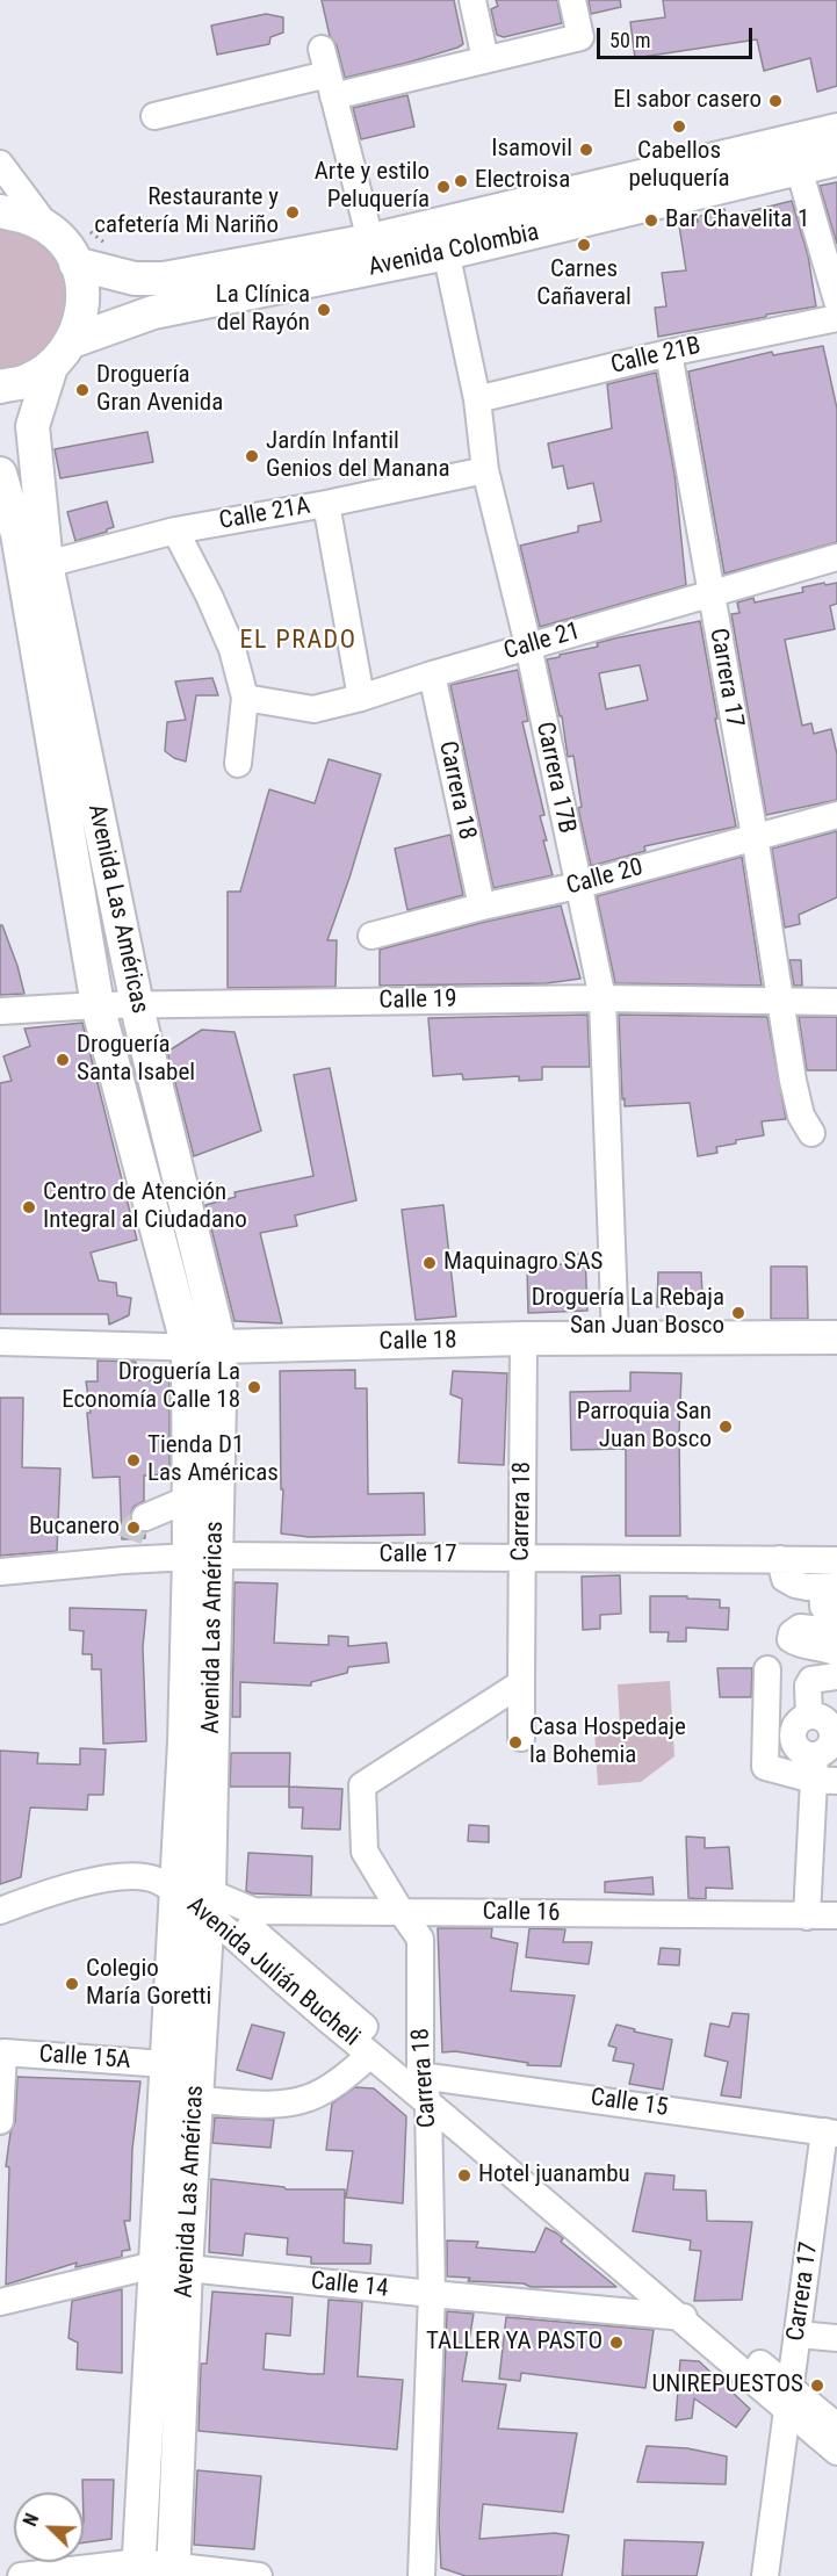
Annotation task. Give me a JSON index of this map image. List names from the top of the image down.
{
  "streets": {
    "main road": ["Avenida Colombia", "Avenida Las Américas", "Calle 18"],
    "street": [
      "Calle 21B",
      "Calle 21A",
      "Calle 21",
      "Carrera 17",
      "Carrera 17B",
      "Carrera 18",
      "Calle 20",
      "Calle 19",
      "Calle 17",
      "Calle 16",
      "Avenida Julián Bucheli",
      "Calle 15A",
      "Calle 15",
      "Calle 14"
    ]
  },
  "crossings": [
    ["Avenida Colombia", "Carrera 17B"],
    ["Calle 21B", "Carrera 17"],
    ["Calle 21B", "Carrera 17B"],
    ["Calle 21A", "Carrera 17B"],
    ["Calle 21A", "Avenida Las Américas"],
    ["Calle 21", "Carrera 17"],
    ["Calle 21", "Carrera 17B"],
    ["Calle 21", "Carrera 18"],
    ["Carrera 17", "Calle 20"],
    ["Carrera 17", "Calle 19"],
    ["Carrera 17", "Avenida Julián Bucheli"],
    ["Carrera 17", "Calle 15"],
    ["Carrera 17B", "Calle 20"],
    ["Carrera 17B", "Calle 19"],
    ["Carrera 17B", "Calle 18"],
    ["Carrera 18", "Calle 20"],
    ["Carrera 18", "Calle 18"],
    ["Carrera 18", "Calle 17"],
    ["Carrera 18", "Calle 16"],
    ["Carrera 18", "Avenida Julián Bucheli"],
    ["Carrera 18", "Calle 15"],
    ["Carrera 18", "Calle 14"],
    ["Avenida Las Américas", "Calle 19"],
    ["Avenida Las Américas", "Calle 18"],
    ["Avenida Las Américas", "Calle 17"],
    ["Avenida Las Américas", "Calle 16"],
    ["Avenida Las Américas", "Avenida Julián Bucheli"],
    ["Avenida Las Américas", "Calle 15A"],
    ["Avenida Las Américas", "Calle 14"],
    ["Calle 16", "Avenida Julián Bucheli"],
    ["Avenida Julián Bucheli", "Calle 15"],
    ["Avenida Julián Bucheli", "Calle 14"]
  ],
  "districts": ["EL PRADO"],
  "places": [
    "El sabor casero",
    "Cabellos peluquería",
    "Isamovil",
    "Electroisa",
    "Arte y estilo Peluquería",
    "Restaurante y cafetería Mi Nariño",
    "Bar Chavelita 1",
    "Carnes Cañaveral",
    "La Clínica del Rayón",
    "Droguería Gran Avenida",
    "Jardín Infantil Genios del Manana",
    "Droguería Santa Isabel",
    "Centro de Atención Integral al Ciudadano",
    "Maquinagro SAS",
    "Droguería La Rebaja San Juan Bosco",
    "Droguería La Economía Calle 18",
    "Parroquia San Juan Bosco",
    "Tienda D1 Las Américas",
    "Bucanero",
    "Casa Hospedaje la Bohemia",
    "Colegio María Goretti",
    "Hotel juanambu",
    "TALLER YA PASTO",
    "UNIREPUESTOS"
  ],
  "scale_bar": "50 m",
  "north": "top left"
}
